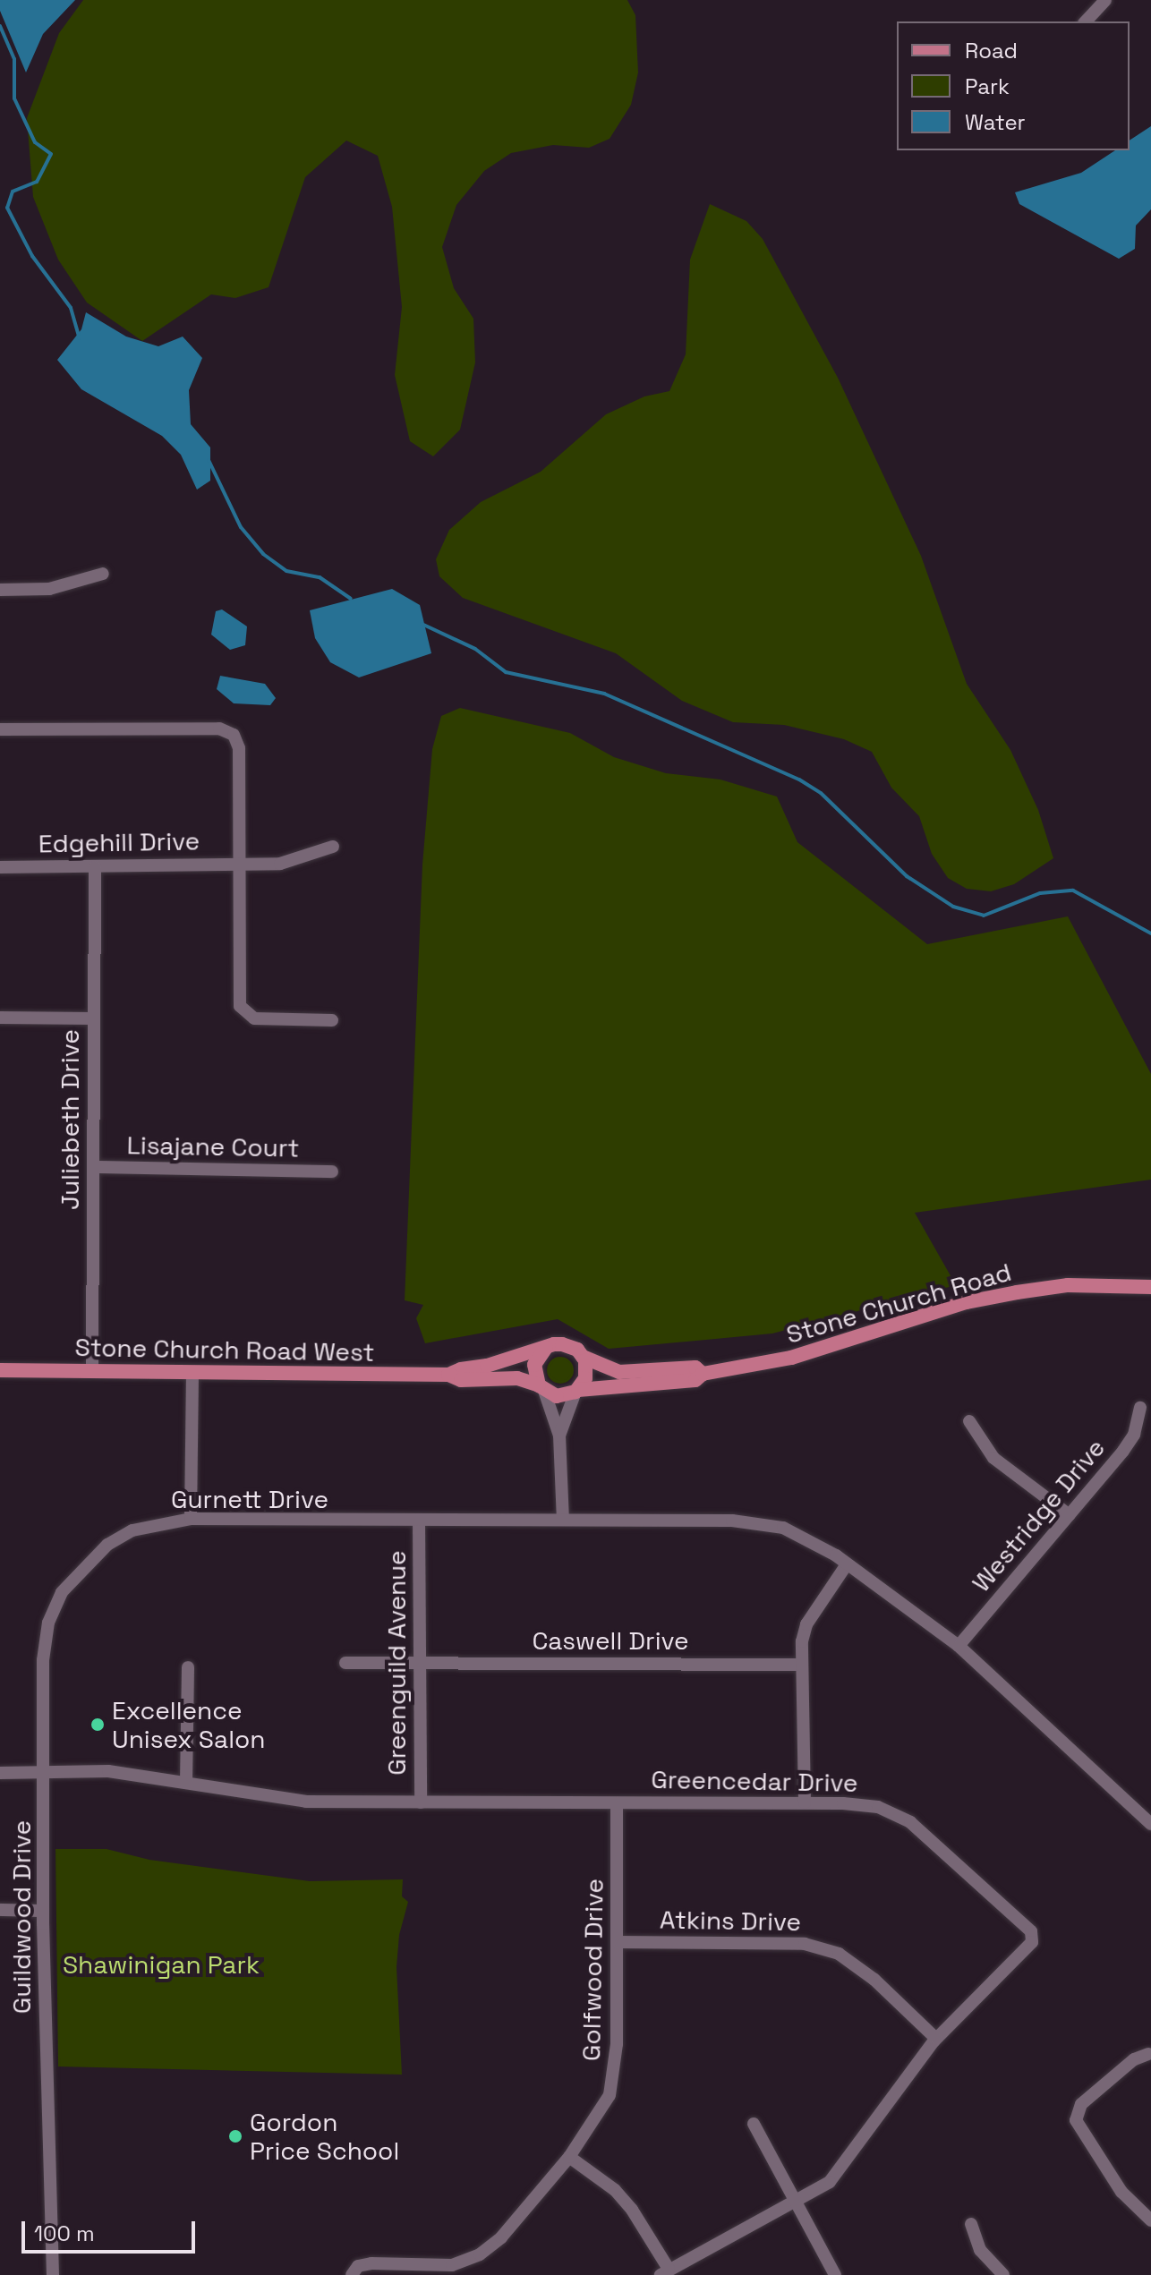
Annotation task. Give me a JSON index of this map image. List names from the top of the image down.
{
  "streets": {
    "main road": ["Stone Church Road", "Stone Church Road West"],
    "street": [
      "Edgehill Drive",
      "Juliebeth Drive",
      "Lisajane Court",
      "Gurnett Drive",
      "Westridge Drive",
      "Caswell Drive",
      "Greenguild Avenue",
      "Greencedar Drive",
      "Guildwood Drive",
      "Atkins Drive",
      "Golfwood Drive"
    ]
  },
  "crossings": [
    ["Edgehill Drive", "Juliebeth Drive"],
    ["Juliebeth Drive", "Lisajane Court"],
    ["Juliebeth Drive", "Stone Church Road West"],
    ["Gurnett Drive", "Westridge Drive"],
    ["Gurnett Drive", "Greenguild Avenue"],
    ["Gurnett Drive", "Greencedar Drive"],
    ["Gurnett Drive", "Guildwood Drive"],
    ["Caswell Drive", "Greenguild Avenue"],
    ["Greenguild Avenue", "Greencedar Drive"],
    ["Greencedar Drive", "Guildwood Drive"],
    ["Greencedar Drive", "Atkins Drive"],
    ["Greencedar Drive", "Golfwood Drive"],
    ["Atkins Drive", "Golfwood Drive"]
  ],
  "parks": ["Shawinigan Park"],
  "places": ["Excellence Unisex Salon", "Gordon Price School"],
  "legend": ["Road", "Park", "Water"],
  "scale_bar": "100 m"
}
